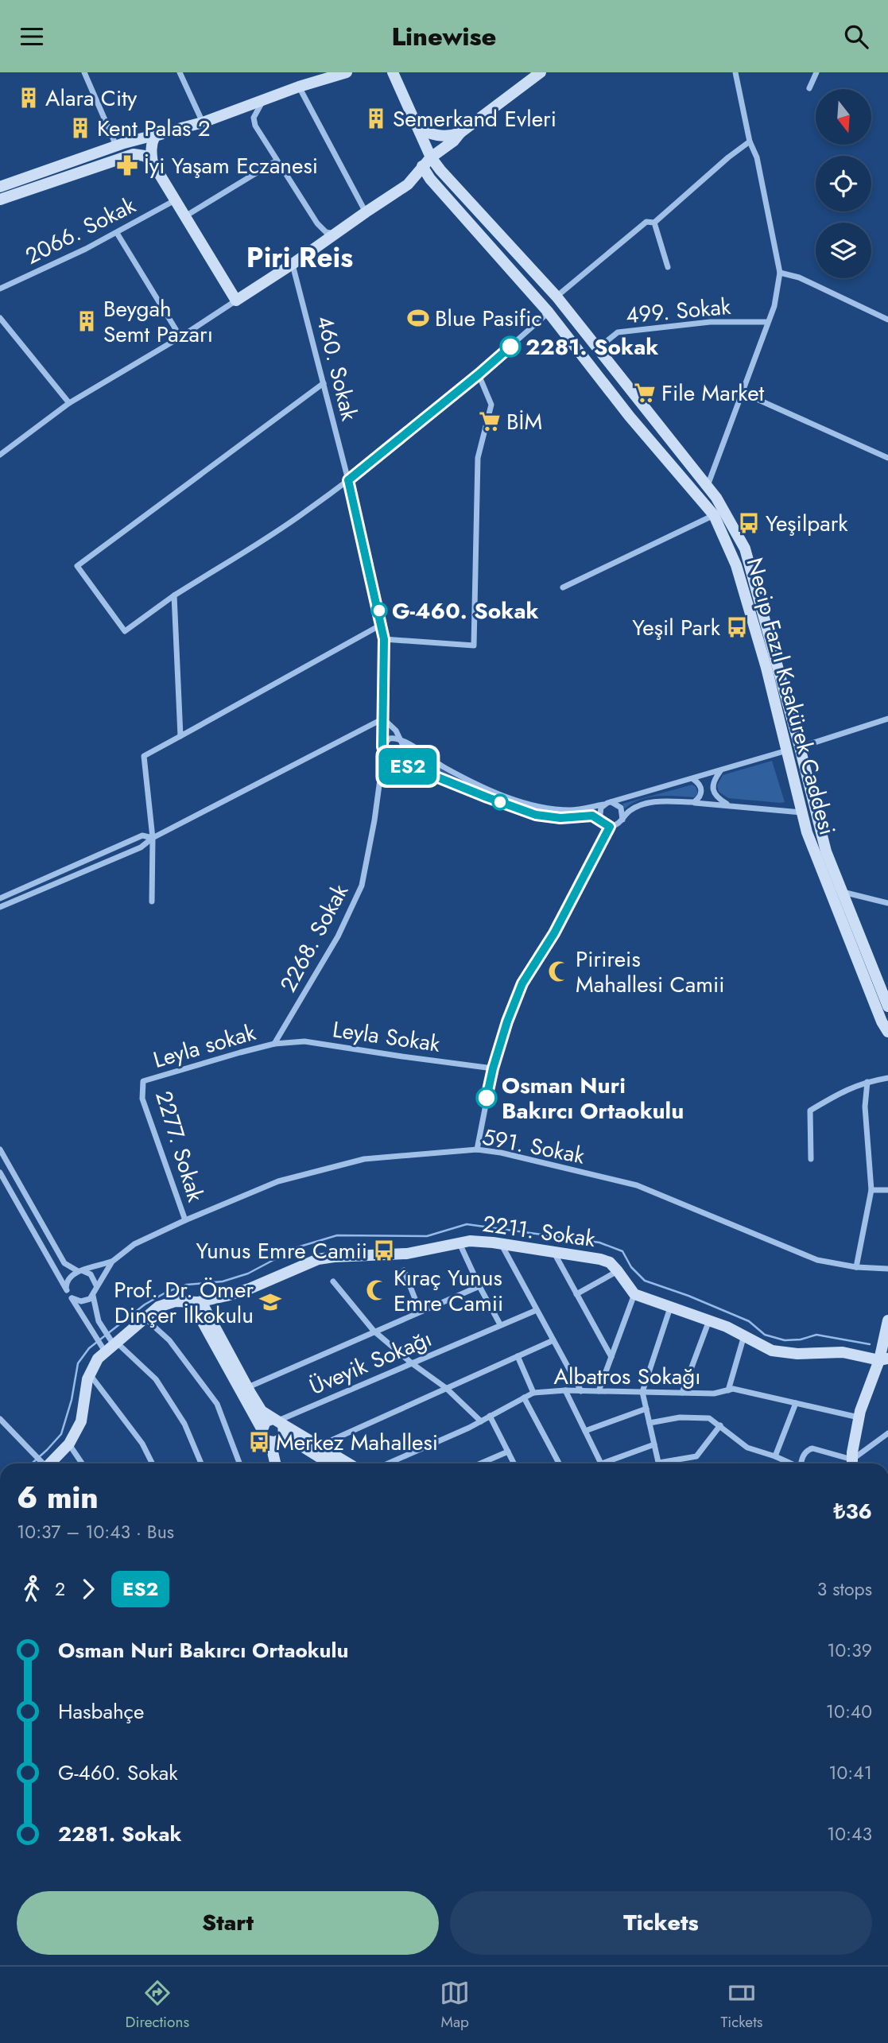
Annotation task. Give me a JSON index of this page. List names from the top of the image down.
{
  "streets": {
    "main road": ["Necip Fazıl Kısakürek Caddesi", "2211. Sokak"],
    "street": [
      "2066. Sokak",
      "499. Sokak",
      "460. Sokak",
      "2268. Sokak",
      "Leyla Sokak",
      "Leyla sokak",
      "2277. Sokak",
      "591. Sokak",
      "Üveyik Sokağı",
      "Albatros Sokağı"
    ]
  },
  "crossings": [
    ["499. Sokak", "Necip Fazıl Kısakürek Caddesi"],
    ["460. Sokak", "2268. Sokak"],
    ["2268. Sokak", "Leyla Sokak"],
    ["2268. Sokak", "Leyla sokak"],
    ["Leyla Sokak", "Leyla sokak"],
    ["Leyla sokak", "2277. Sokak"],
    ["2277. Sokak", "591. Sokak"]
  ],
  "districts": ["Piri Reis"],
  "places": {
    "building": [
      "Alara City",
      "Semerkand Evleri",
      "Kent Palas 2",
      "Beygah Semt Pazarı"
    ],
    "pharmacy": ["İyi Yaşam Eczanesi"],
    "sports": ["Blue Pasific"],
    "other": ["2281. Sokak", "G-460. Sokak", "Osman Nuri Bakırcı Ortaokulu"],
    "supermarket": ["File Market", "BİM"],
    "bus stop": [
      "Yeşilpark",
      "Yeşil Park",
      "Yunus Emre Camii",
      "Merkez Mahallesi"
    ],
    "mosque": ["Pirireis Mahallesi Camii", "Kıraç Yunus Emre Camii"],
    "school or university": ["Prof. Dr. Ömer Dinçer İlkokulu"]
  },
  "lines": ["bus line ES2"],
  "north": "bottom",
  "page": {
    "header": "Linewise",
    "on_map": "ES2",
    "heading": ["6 min", "10:37 – 10:43 · Bus", "₺36"],
    "legs": ["2", "ES2", "3 stops"],
    "list": [
      {
        "name": "Osman Nuri Bakırcı Ortaokulu",
        "value": "10:39"
      },
      {
        "name": "Hasbahçe",
        "value": "10:40"
      },
      {
        "name": "G-460. Sokak",
        "value": "10:41"
      },
      {
        "name": "2281. Sokak",
        "value": "10:43"
      }
    ],
    "buttons": ["Start", "Tickets"],
    "tabs": ["Directions", "Map", "Tickets"]
  }
}
